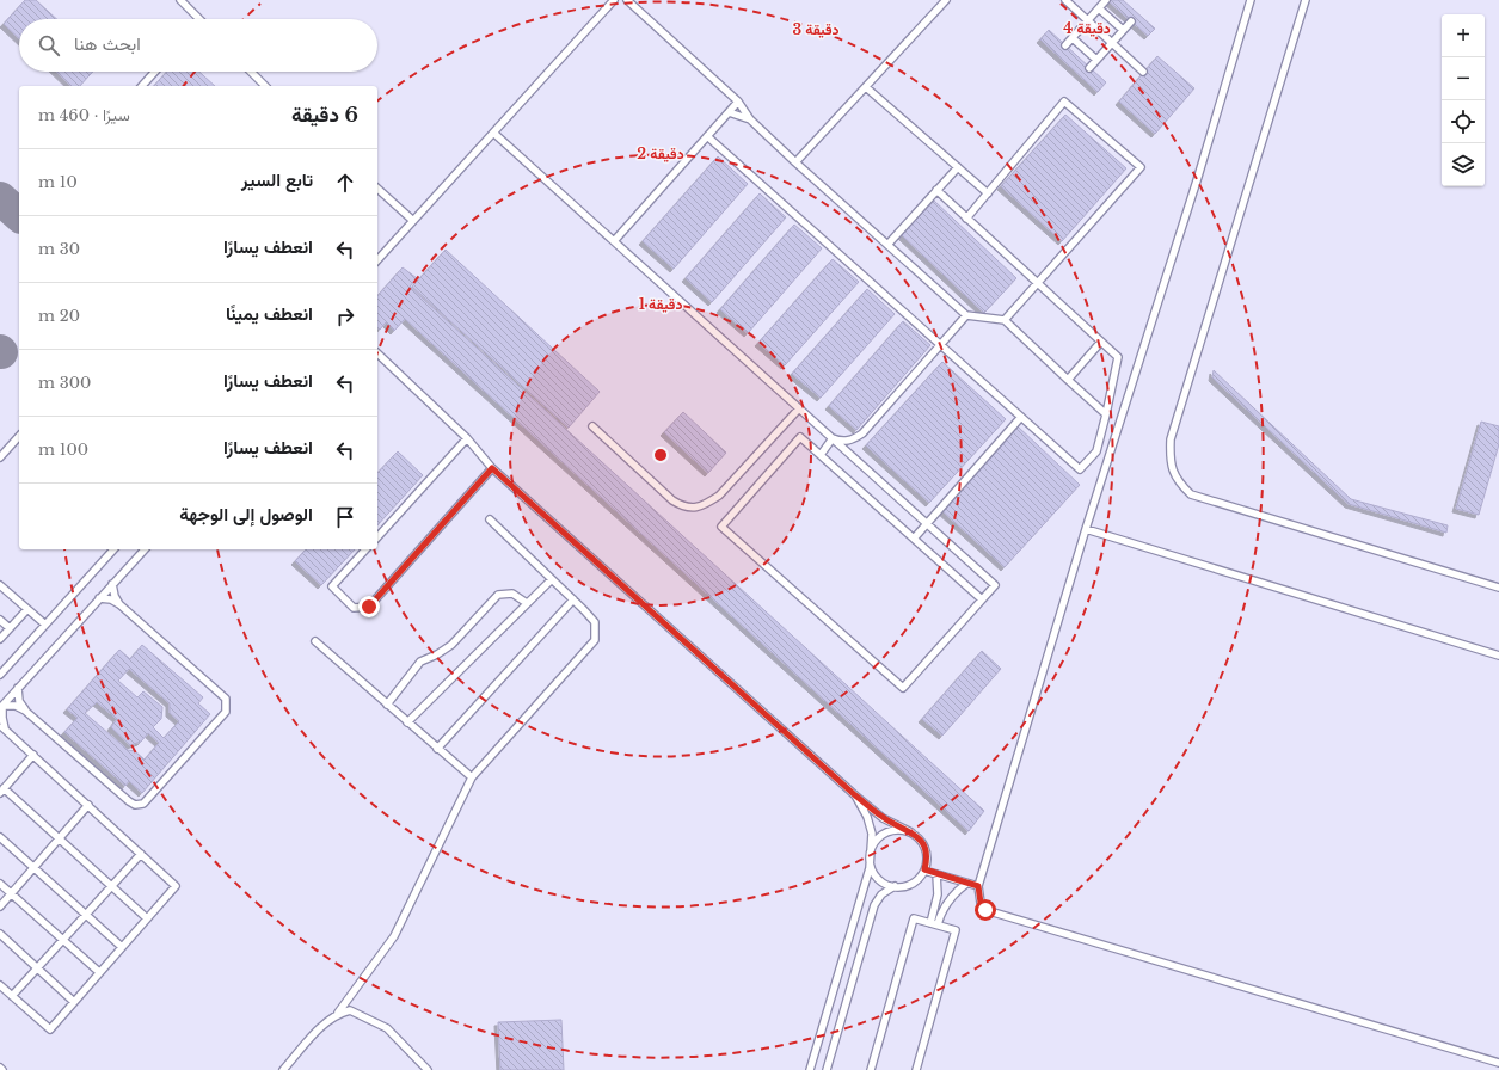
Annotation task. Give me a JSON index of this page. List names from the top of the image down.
{
  "page": {
    "map_buttons": ["+", "−"],
    "search": "ابحث هنا",
    "heading": ["6 دقيقة", "سيرًا · 460 m"],
    "list": [
      ["تابع السير", "10 m"],
      ["انعطف يسارًا", "30 m"],
      ["انعطف يمينًا", "20 m"],
      ["انعطف يسارًا", "300 m"],
      ["انعطف يسارًا", "100 m"],
      "الوصول إلى الوجهة"
    ]
  },
  "rings": [
    "4 دقيقة",
    "3 دقيقة",
    "2 دقيقة",
    "1 دقيقة"
  ]
}
